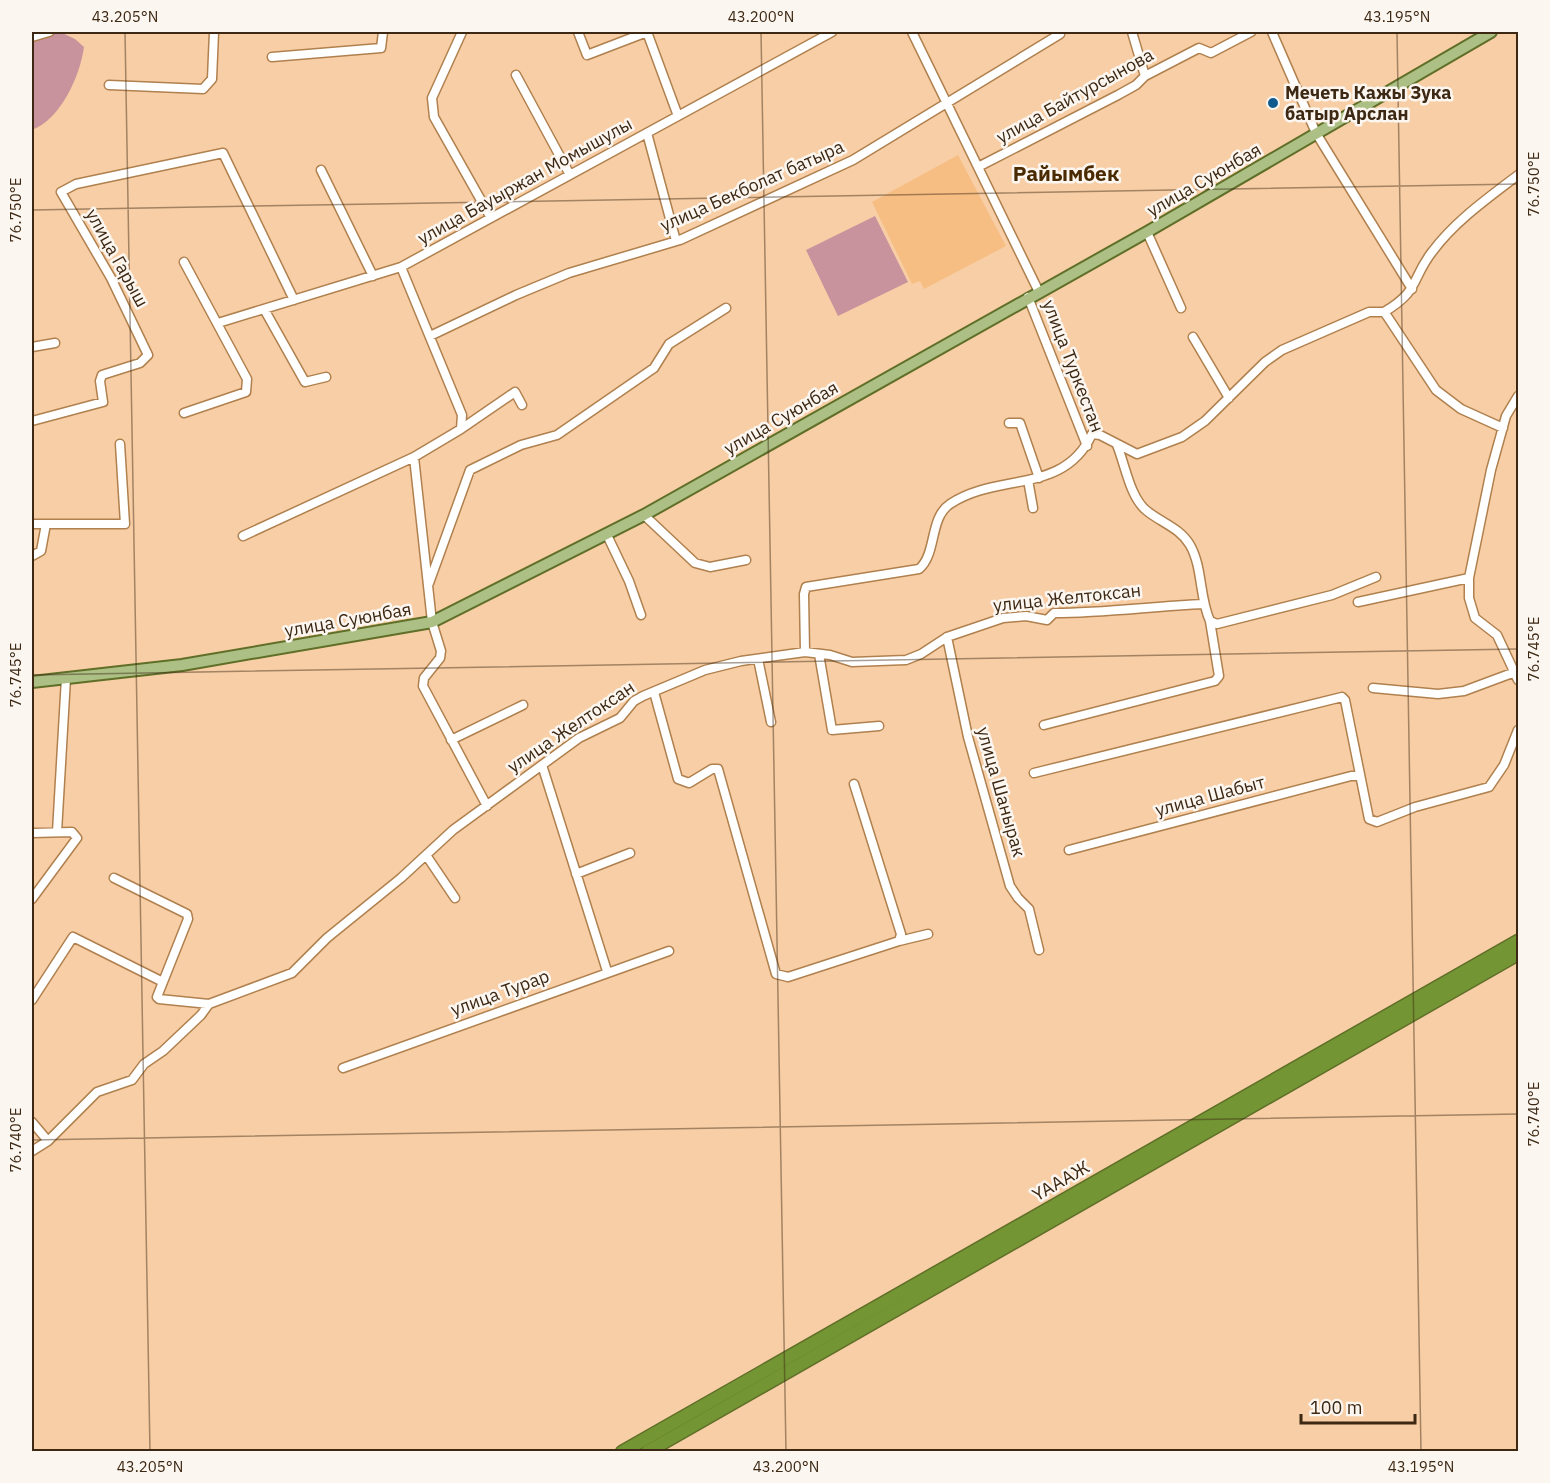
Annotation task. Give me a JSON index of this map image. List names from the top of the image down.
{
  "streets": {
    "highway": ["ҮАААЖ"],
    "main road": ["улица Суюнбая"],
    "street": [
      "улица Байтурсынова",
      "улица Бауыржан Момышулы",
      "улица Бекболат батыра",
      "улица Гарыш",
      "улица Туркестан",
      "улица Желтоксан",
      "улица Шанырак",
      "улица Шабыт",
      "улица Турар"
    ]
  },
  "crossings": [
    ["улица Байтурсынова", "улица Туркестан"],
    ["улица Суюнбая", "улица Туркестан"],
    ["улица Бауыржан Момышулы", "улица Гарыш"],
    ["улица Бекболат батыра", "улица Туркестан"],
    ["улица Желтоксан", "улица Шанырак"]
  ],
  "districts": ["Райымбек"],
  "places": ["Мечеть Кажы Зука батыр Арслан"],
  "scale_bar": "100 m",
  "coordinates": [
    "43.205°N",
    "43.200°N",
    "43.195°N",
    "76.750°E",
    "76.745°E",
    "76.740°E"
  ]
}
